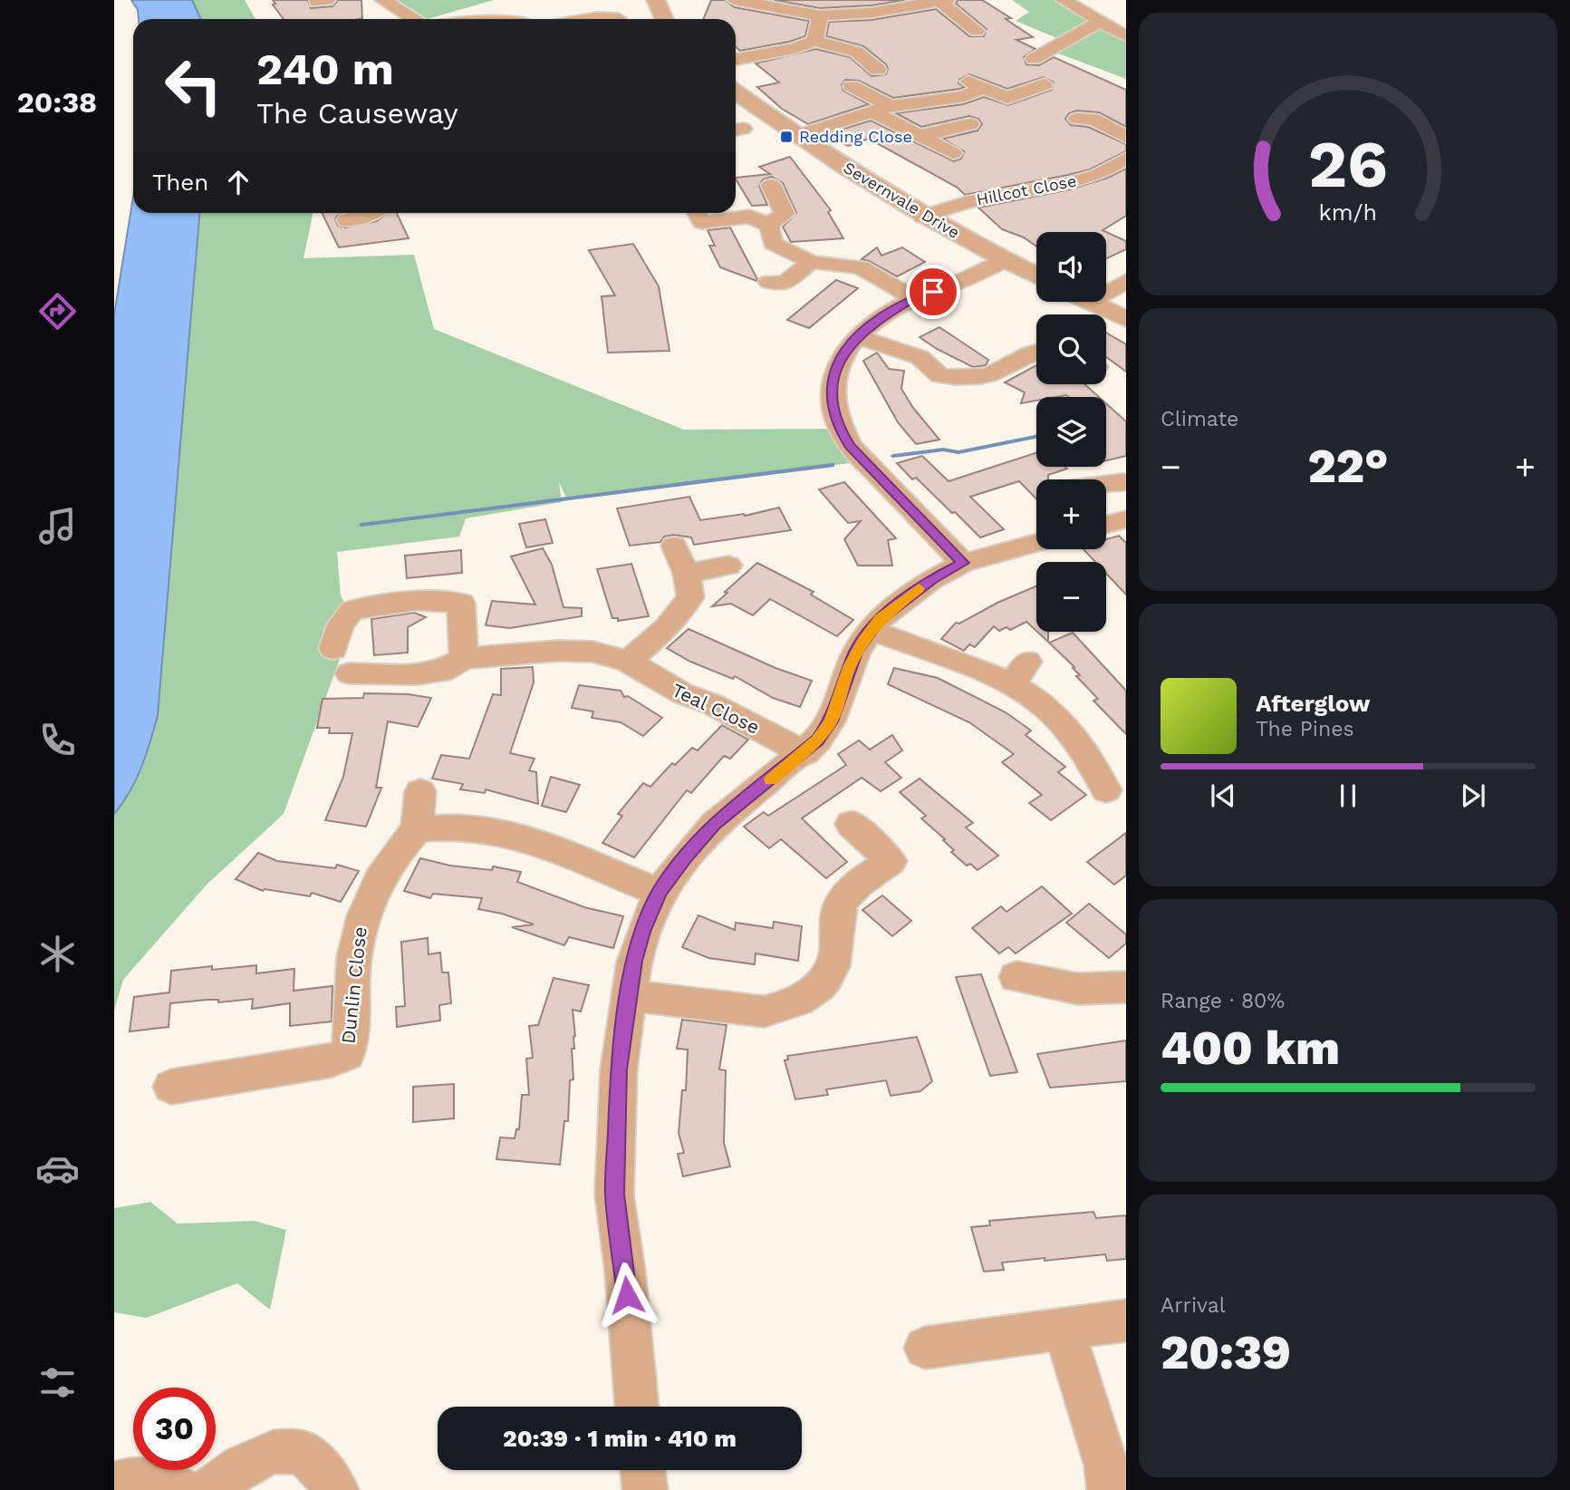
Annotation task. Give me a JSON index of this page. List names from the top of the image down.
{
  "streets": {
    "street": [
      "Hillcot Close",
      "Severnvale Drive",
      "Teal Close",
      "Dunlin Close"
    ]
  },
  "crossings": [
    ["Hillcot Close", "Severnvale Drive"]
  ],
  "places": {
    "transit": ["Redding Close"]
  },
  "page": {
    "tabs": "20:38",
    "turn": ["240 m", "The Causeway"],
    "then": "Then",
    "map_buttons": ["+", "−"],
    "tile": [
      "Climate",
      ["Range · 80%", "400 km"],
      ["Arrival", "20:39"]
    ],
    "heat": ["−", "22°", "+"],
    "song": ["Afterglow", "The Pines"],
    "limit": "30",
    "trip": "20:39 · 1 min · 410 m",
    "gauge": ["26", "km/h"]
  }
}
